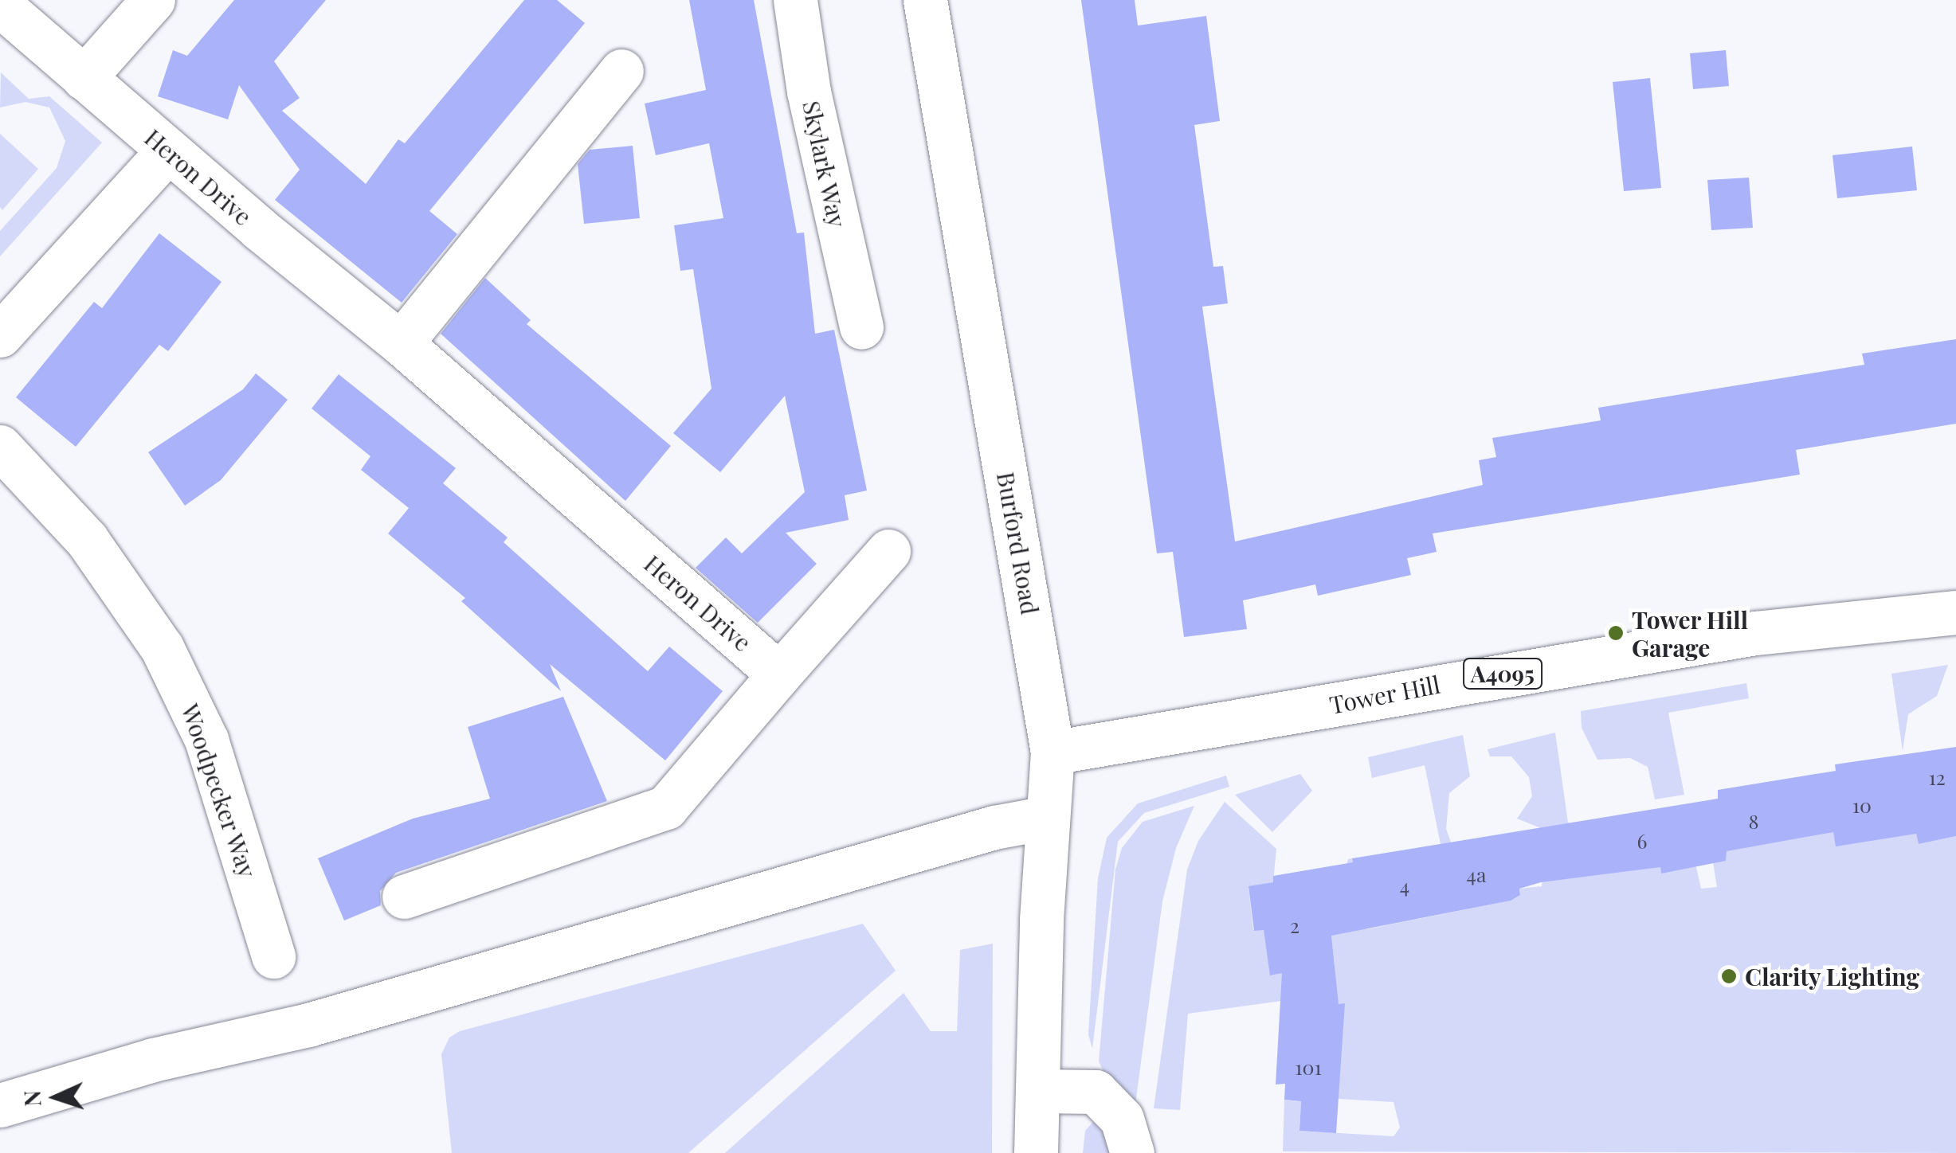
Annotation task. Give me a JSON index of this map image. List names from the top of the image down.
{
  "streets": {
    "street": [
      "Skylark Way",
      "Heron Drive",
      "Burford Road",
      "A4095",
      "Tower Hill",
      "Woodpecker Way"
    ]
  },
  "crossings": [
    ["Burford Road", "Tower Hill"]
  ],
  "places": ["Tower Hill Garage", "Clarity Lighting"],
  "house_numbers": [
    "12",
    "10",
    "8",
    "6",
    "4a",
    "4",
    "2",
    "101"
  ],
  "north": "left"
}
